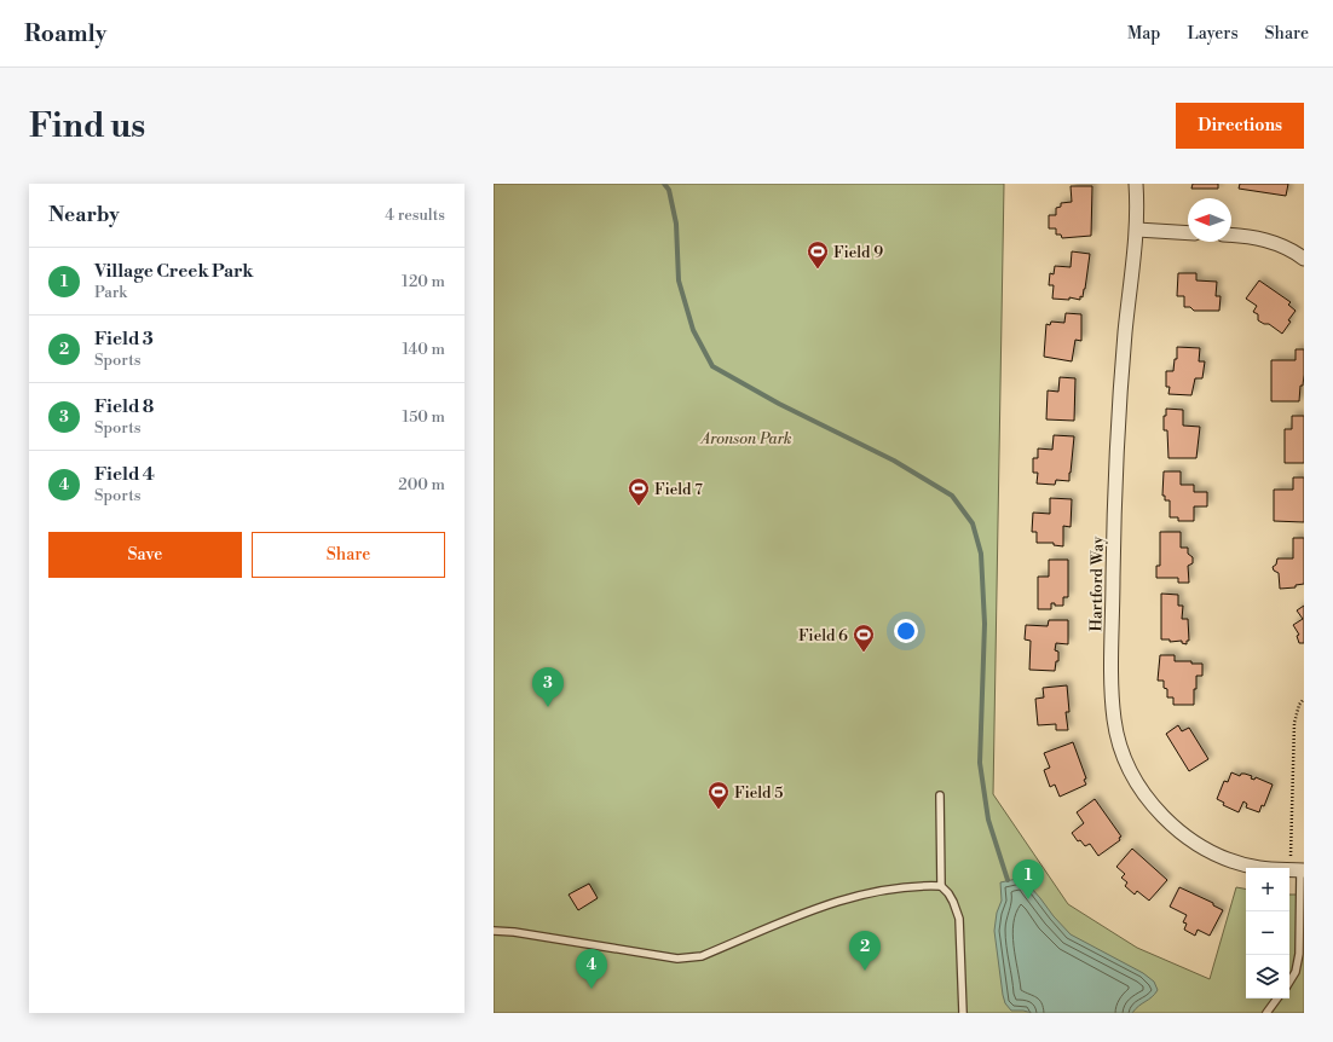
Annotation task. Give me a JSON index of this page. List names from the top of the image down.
{
  "streets": {
    "street": ["Hartford Way"]
  },
  "parks": ["Aronson Park"],
  "places": {
    "sports": [
      "Field 9",
      "Field 7",
      "Field 6",
      "Field 5"
    ]
  },
  "north": "left",
  "page": {
    "header": "Roamly",
    "nav": ["Map", "Layers", "Share"],
    "buttons": [
      "Directions",
      ["Save", "Share"]
    ],
    "title": "Find us",
    "heading": ["Nearby", "4 results"],
    "list": [
      {
        "mark": "1",
        "name": "Village Creek Park",
        "note": "Park",
        "value": "120 m"
      },
      {
        "mark": "2",
        "name": "Field 3",
        "note": "Sports",
        "value": "140 m"
      },
      {
        "mark": "3",
        "name": "Field 8",
        "note": "Sports",
        "value": "150 m"
      },
      {
        "mark": "4",
        "name": "Field 4",
        "note": "Sports",
        "value": "200 m"
      }
    ],
    "pins": [
      "3",
      "1",
      "2",
      "4"
    ],
    "map_buttons": ["+", "−"]
  }
}
